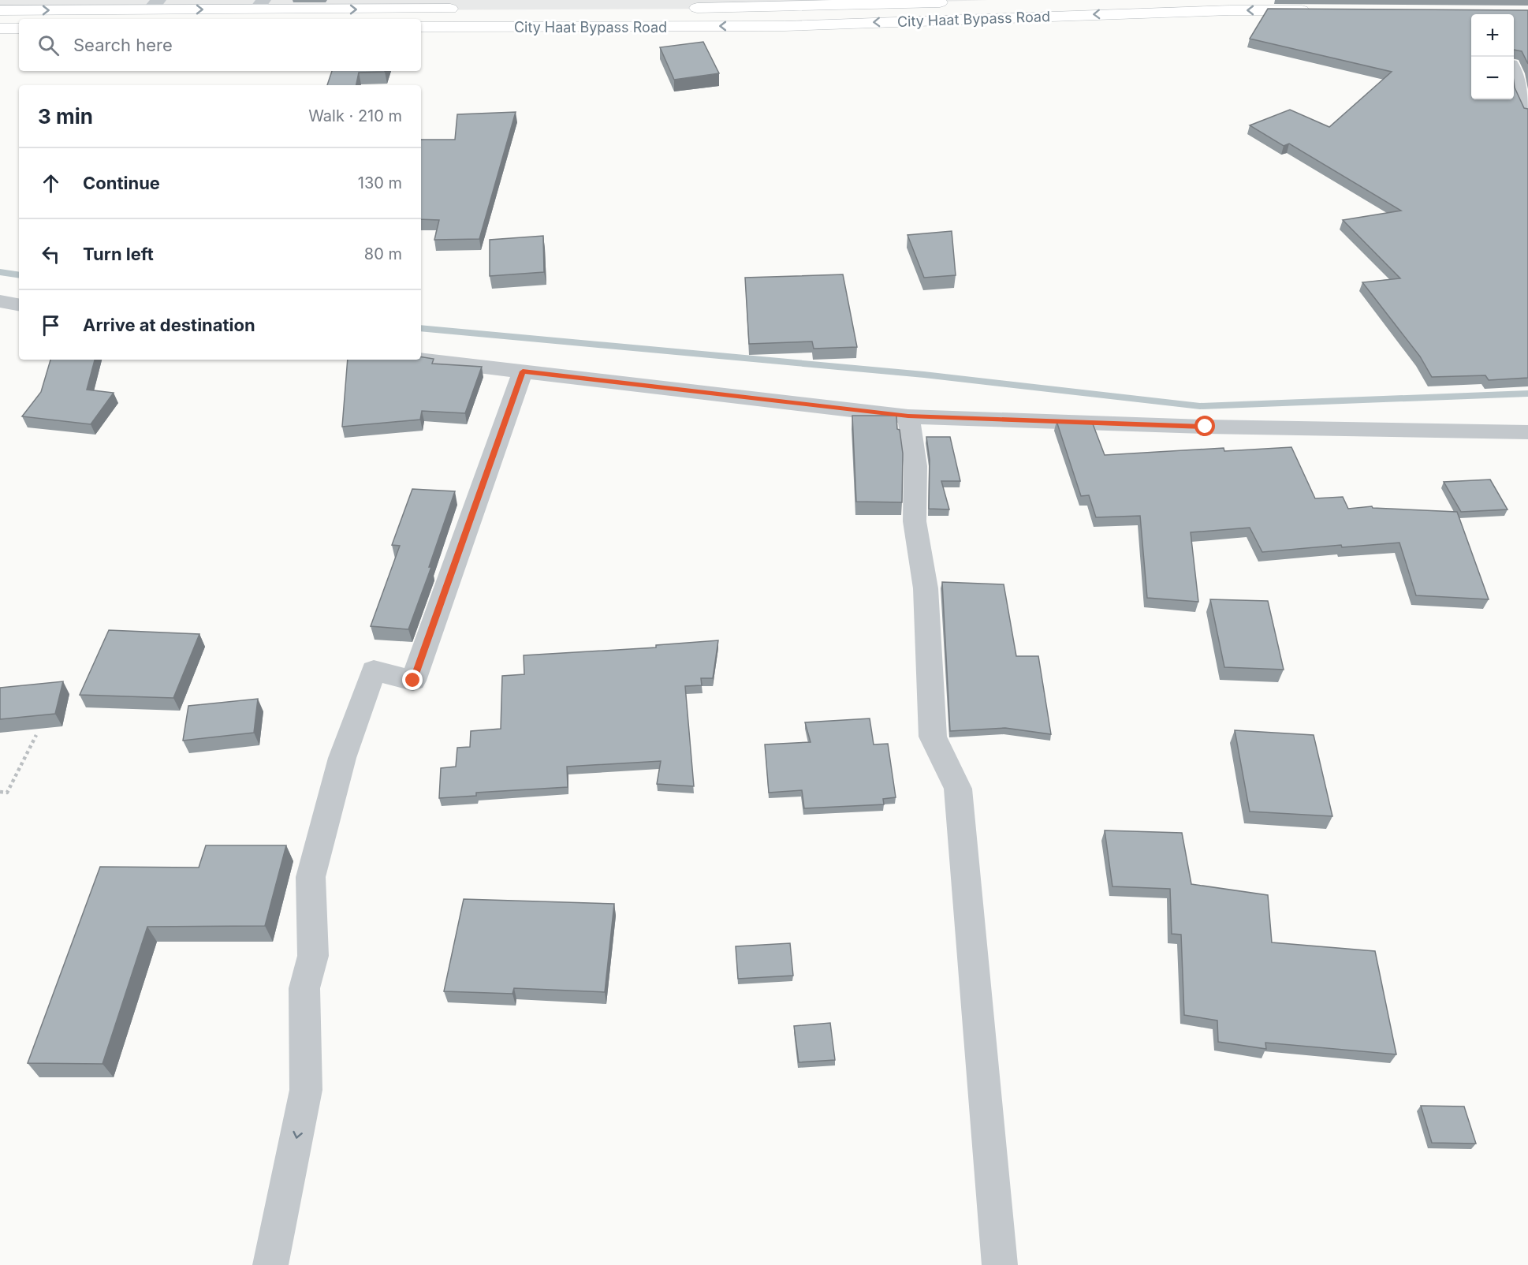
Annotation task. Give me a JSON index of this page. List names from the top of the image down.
{
  "streets": {
    "main road": ["City Haat Bypass Road"]
  },
  "page": {
    "map_buttons": ["+", "−"],
    "search": "Search here",
    "heading": ["3 min", "Walk · 210 m"],
    "list": [
      ["Continue", "130 m"],
      ["Turn left", "80 m"],
      "Arrive at destination"
    ]
  }
}
